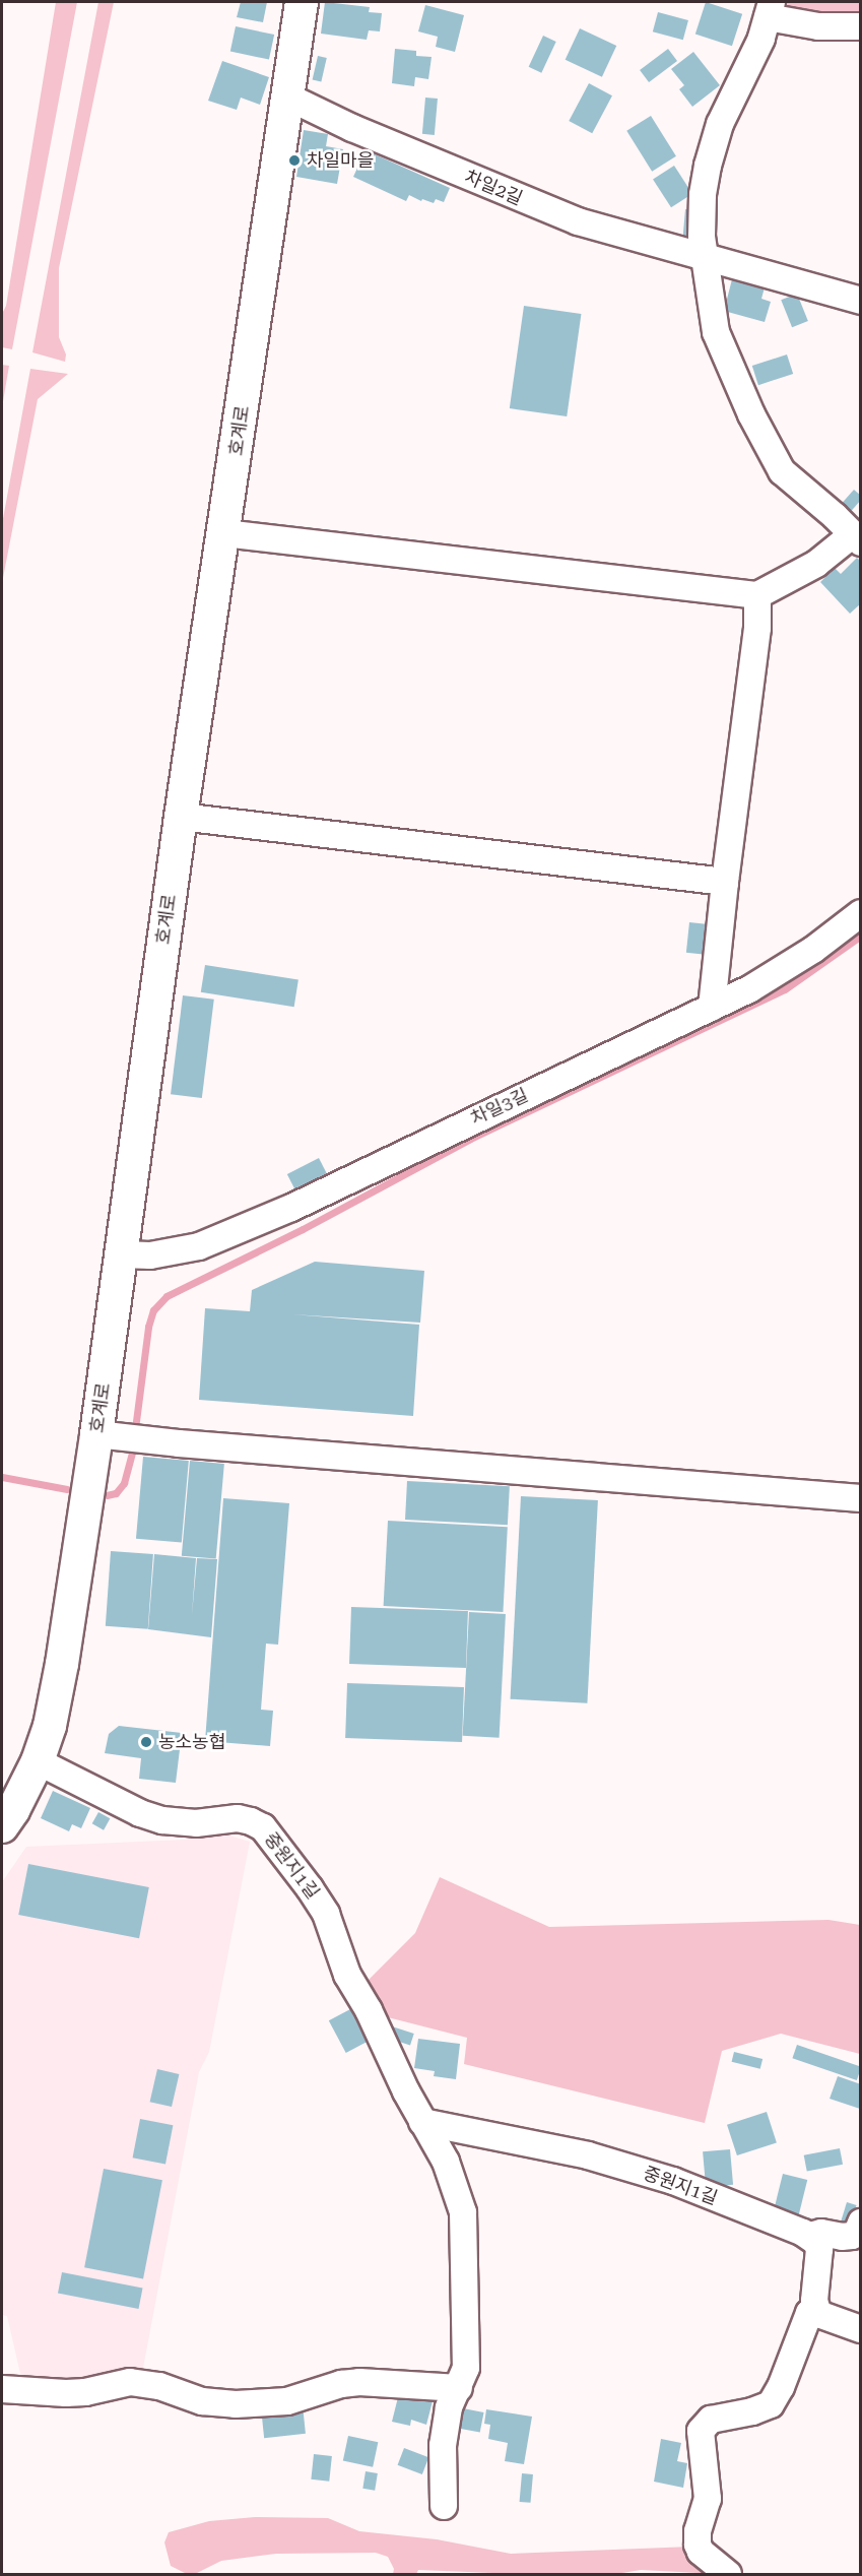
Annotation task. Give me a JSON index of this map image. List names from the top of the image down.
{
  "streets": {
    "street": [
      "차일2길",
      "호계로",
      "차일3길",
      "중원지1길"
    ]
  },
  "crossings": [
    ["차일2길", "호계로"],
    ["호계로", "차일3길"],
    ["호계로", "중원지1길"]
  ],
  "places": ["차일마을", "농소농협"]
}
